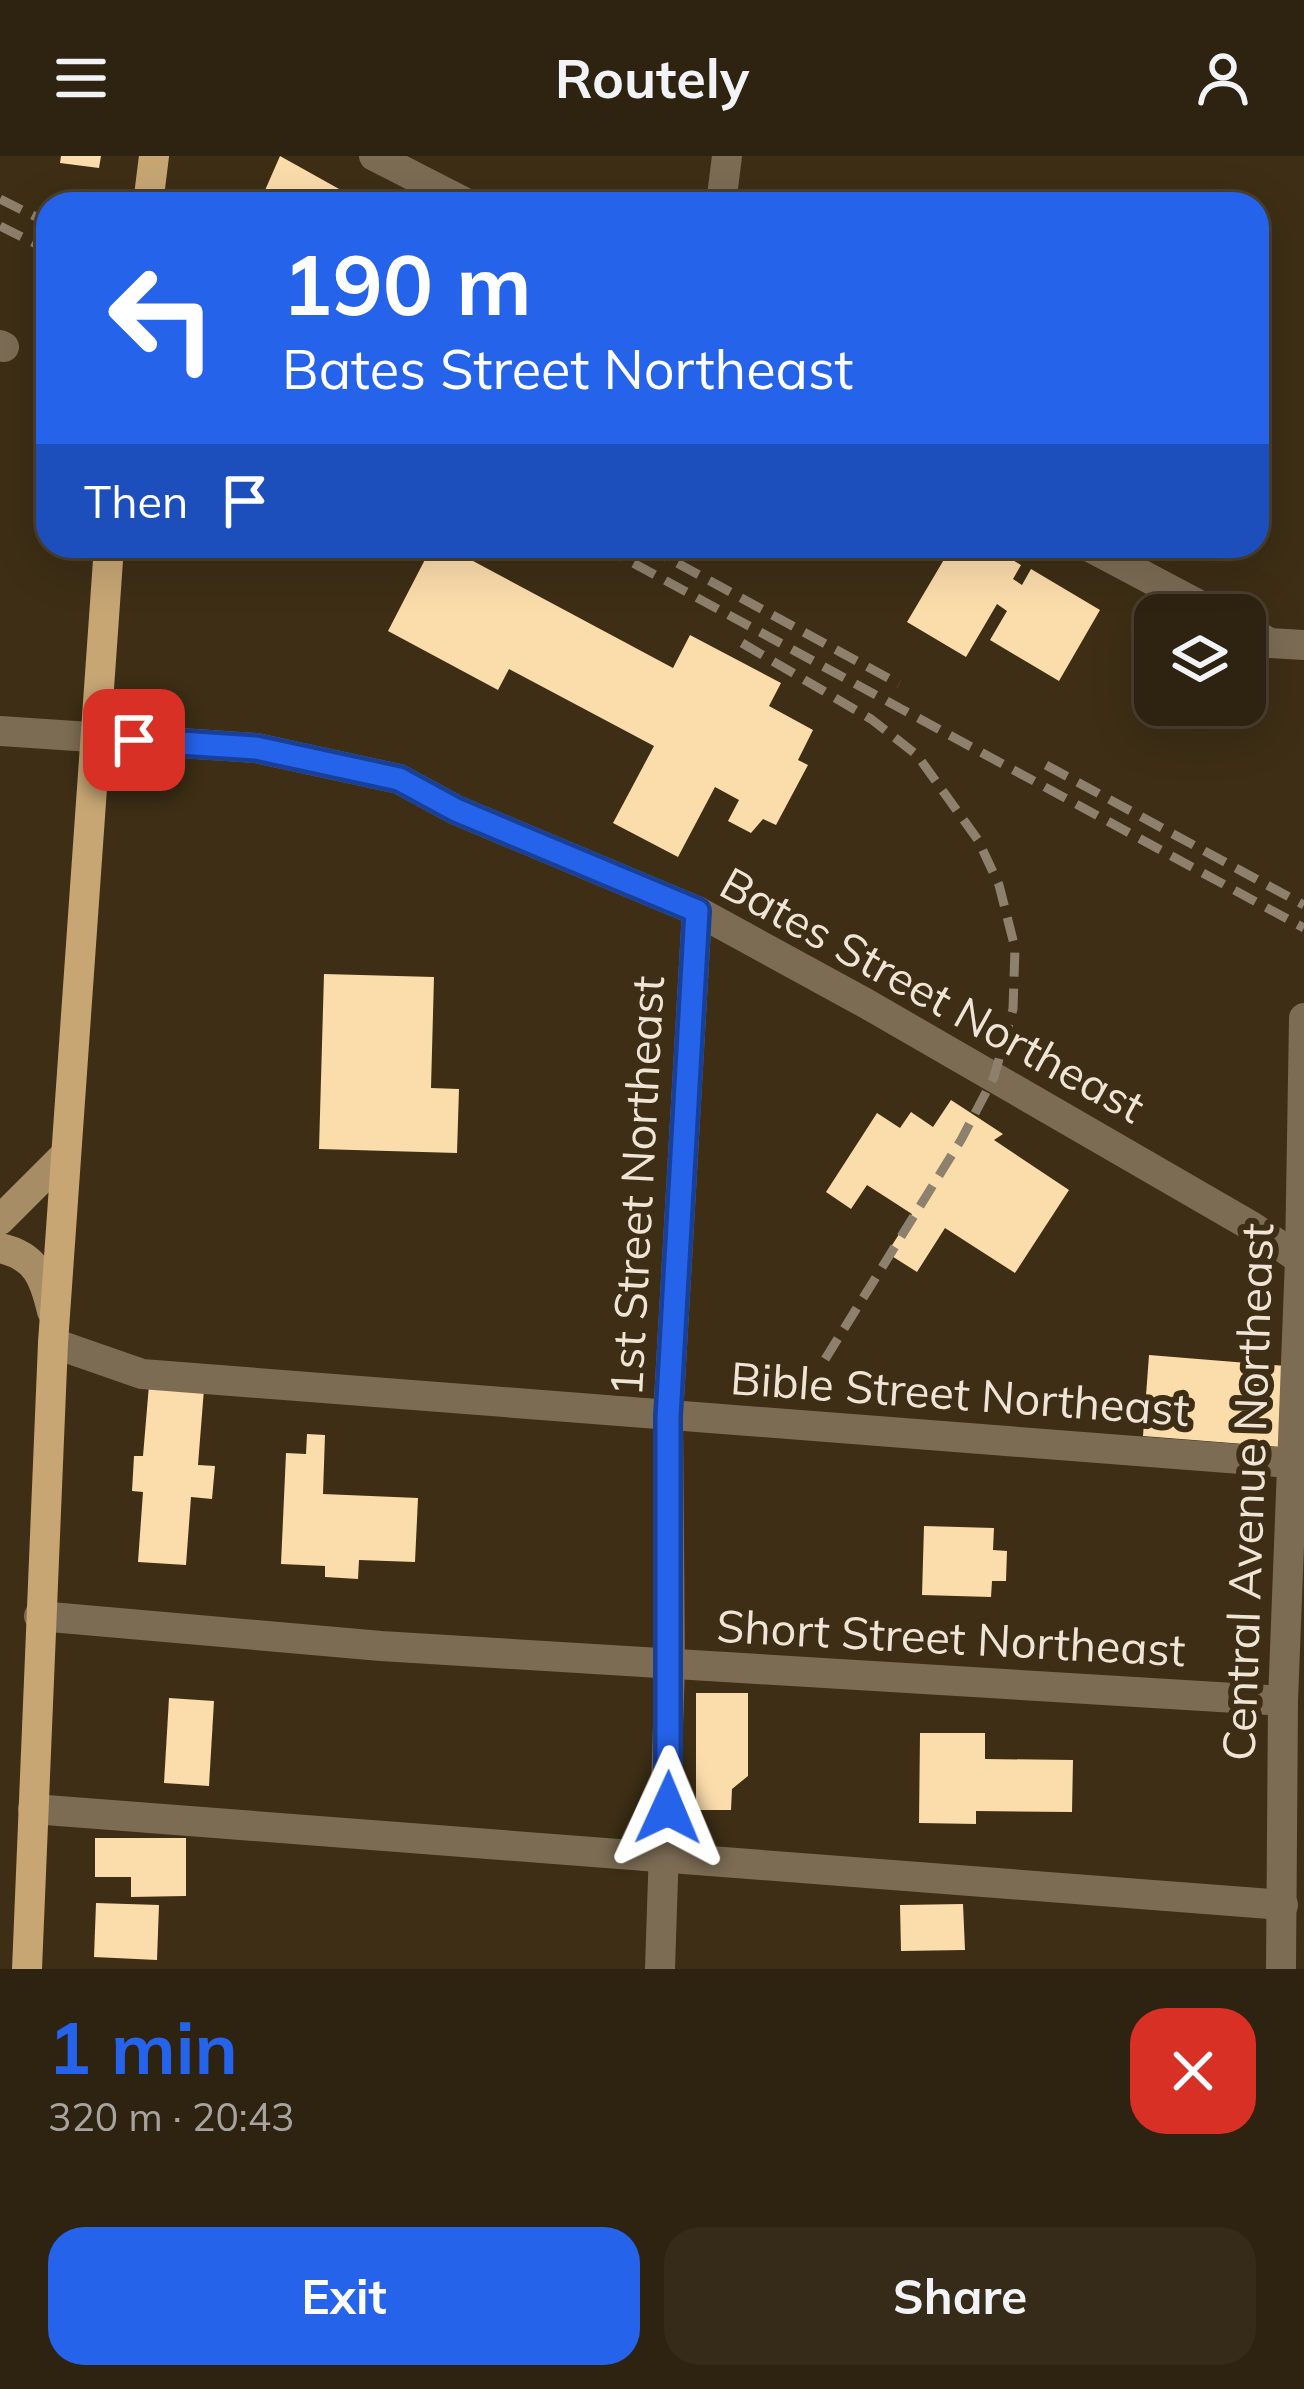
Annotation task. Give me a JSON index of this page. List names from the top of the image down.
{
  "streets": {
    "street": [
      "Bates Street Northeast",
      "1st Street Northeast",
      "Bible Street Northeast",
      "Central Avenue Northeast",
      "Short Street Northeast"
    ]
  },
  "crossings": [
    ["Bates Street Northeast", "1st Street Northeast"],
    ["Bates Street Northeast", "Central Avenue Northeast"],
    ["1st Street Northeast", "Bible Street Northeast"],
    ["1st Street Northeast", "Short Street Northeast"],
    ["Bible Street Northeast", "Central Avenue Northeast"],
    ["Central Avenue Northeast", "Short Street Northeast"]
  ],
  "page": {
    "header": "Routely",
    "turn": ["190 m", "Bates Street Northeast"],
    "then": "Then",
    "heading": ["1 min", "320 m · 20:43"],
    "buttons": ["Exit", "Share"]
  }
}
